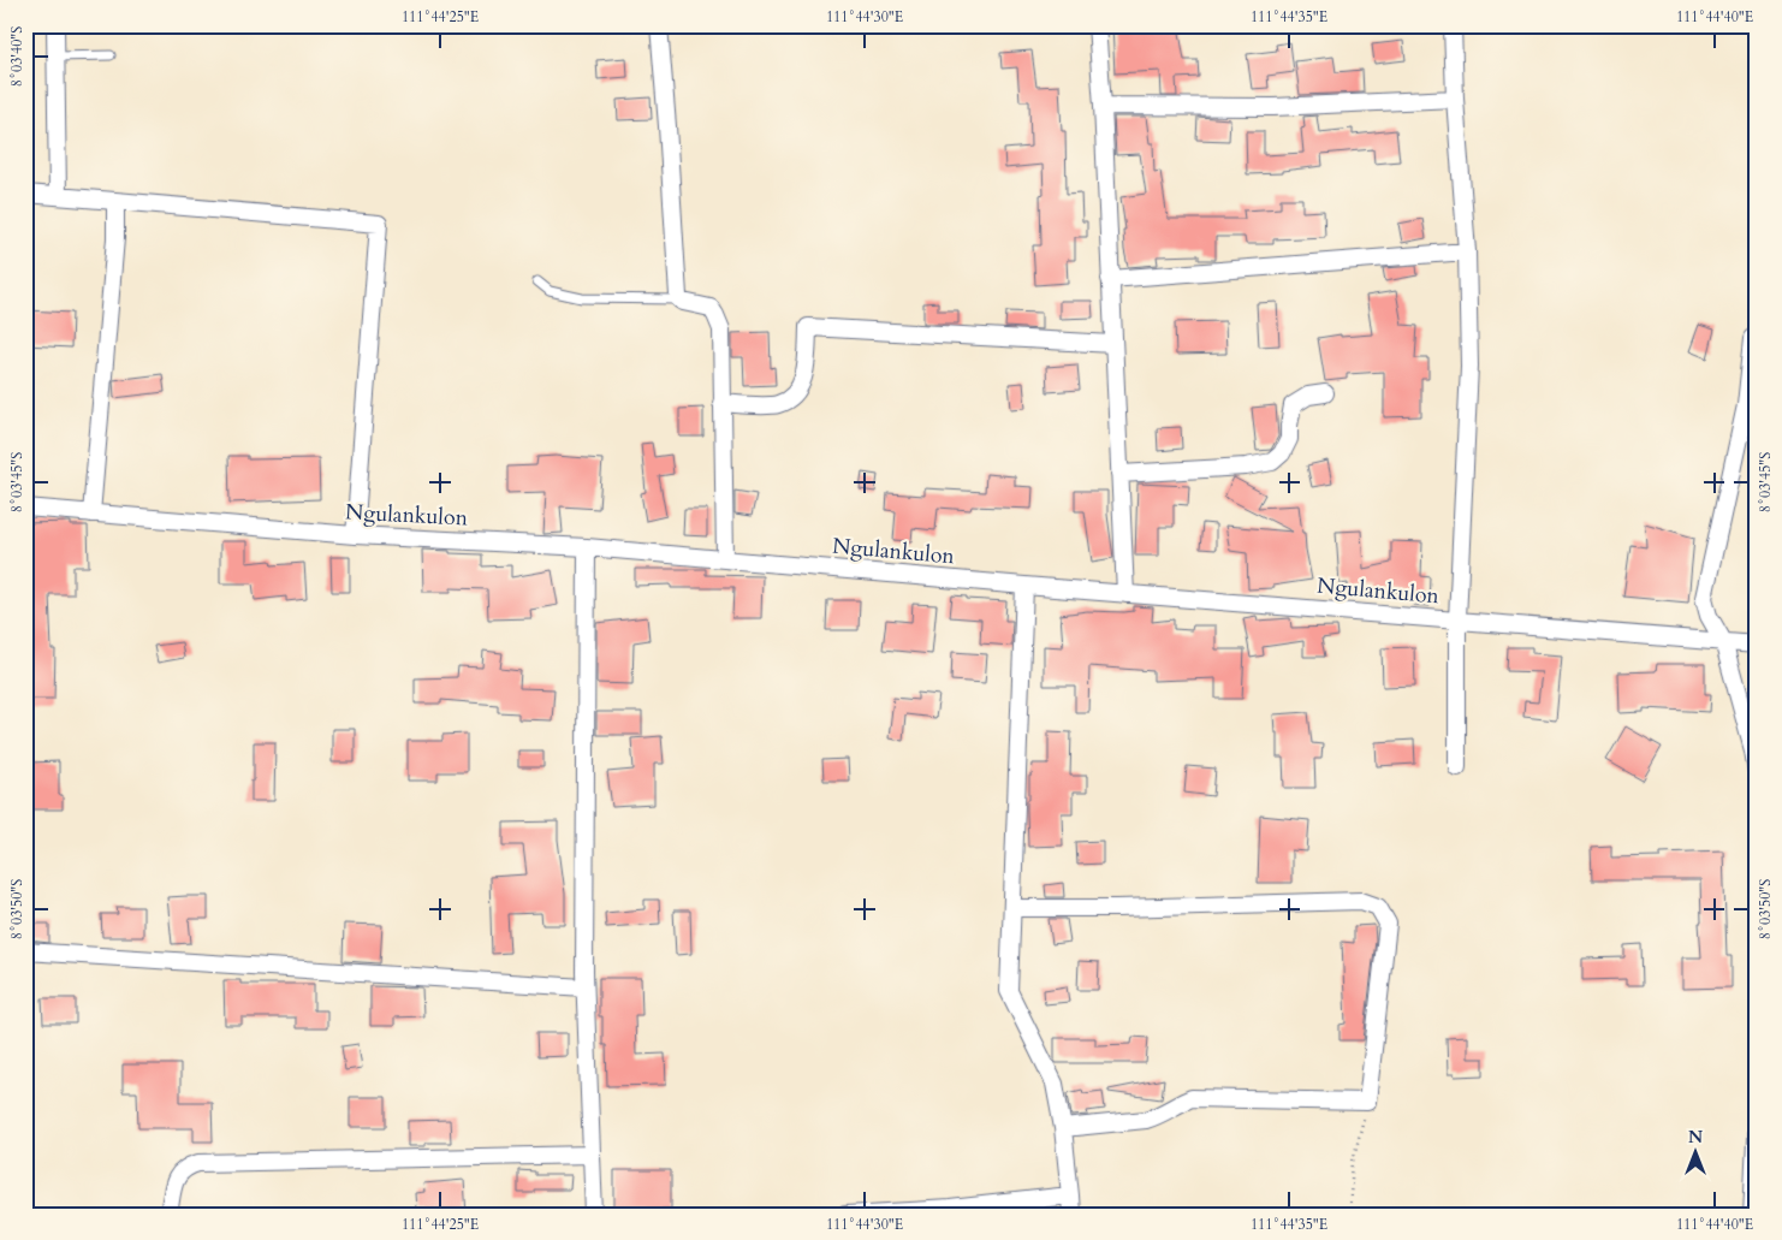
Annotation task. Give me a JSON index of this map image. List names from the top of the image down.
{
  "streets": {
    "street": ["Ngulankulon"]
  },
  "north": "top",
  "coordinates": [
    "111°44'25\"E",
    "111°44'30\"E",
    "111°44'35\"E",
    "111°44'40\"E",
    "8°03'40\"S",
    "8°03'45\"S",
    "8°03'50\"S"
  ]
}
